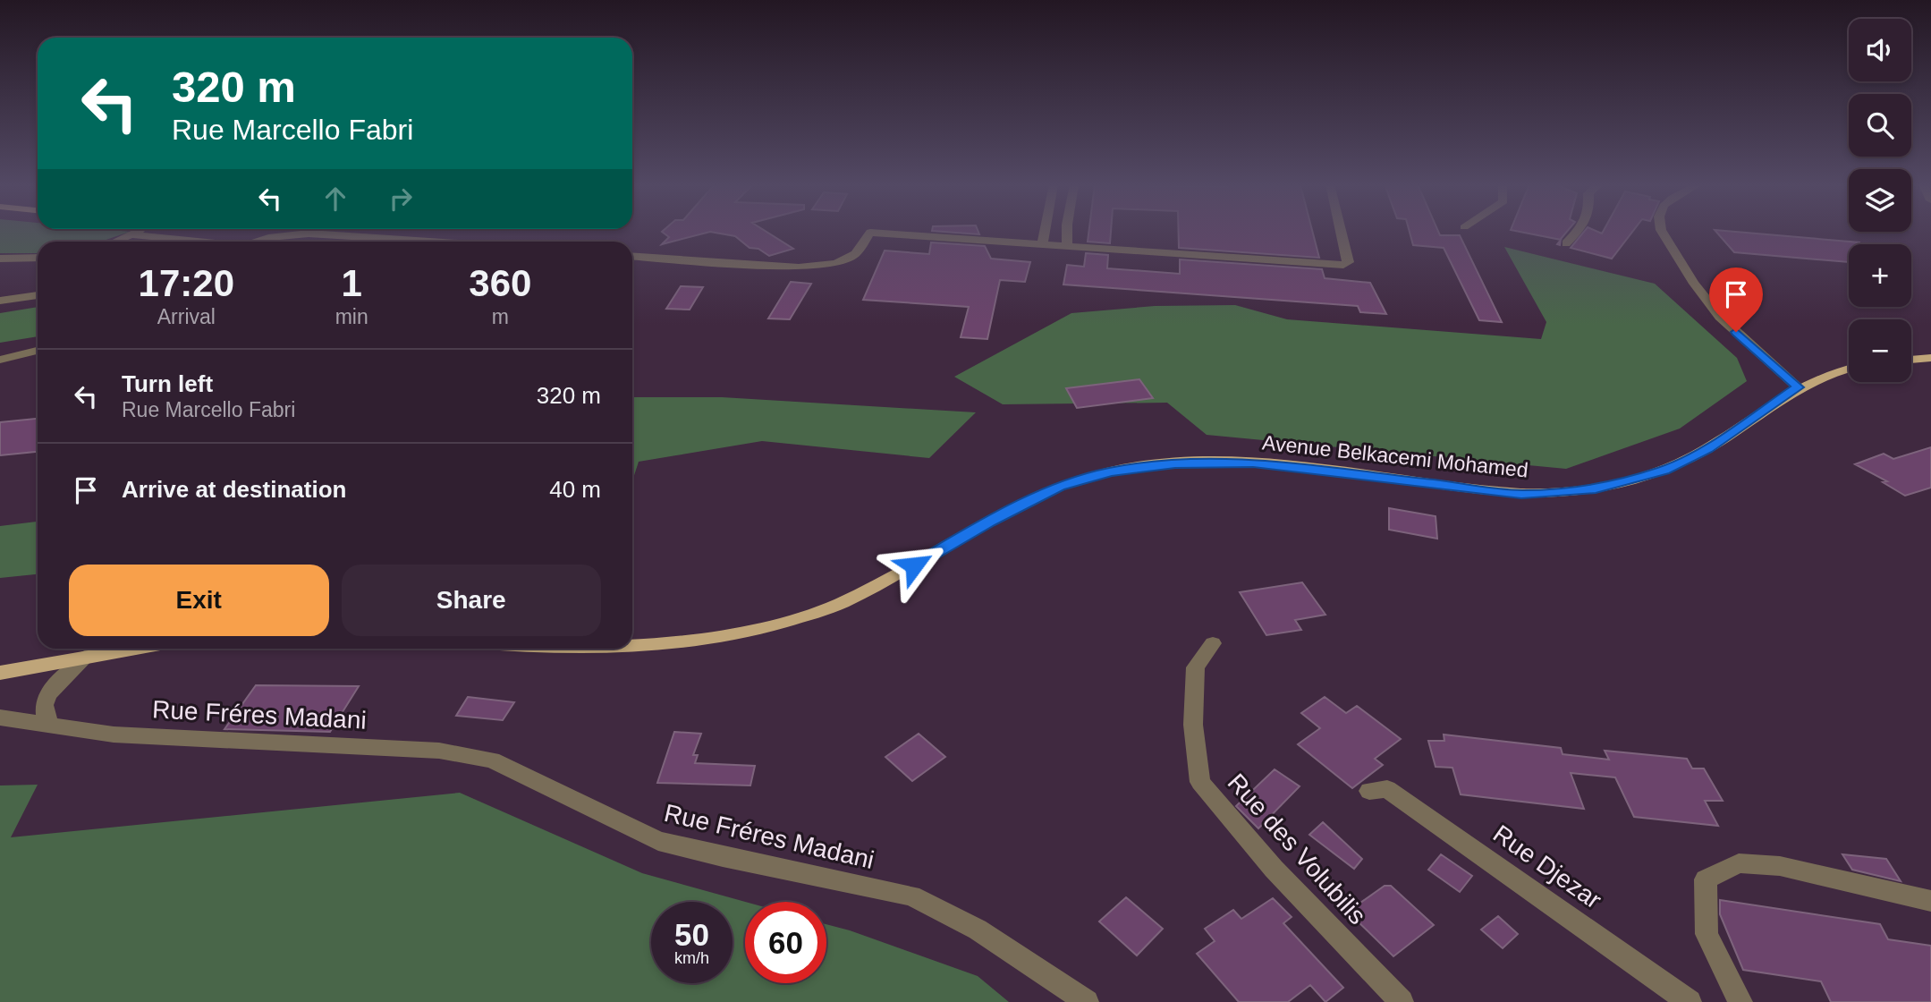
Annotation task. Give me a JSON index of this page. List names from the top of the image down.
{
  "streets": {
    "main road": ["Avenue Belkacemi Mohamed"],
    "street": ["Rue Fréres Madani", "Rue des Volubilis", "Rue Djezar"]
  },
  "page": {
    "map_buttons": ["+", "−"],
    "turn": ["320 m", "Rue Marcello Fabri"],
    "eta": [
      "17:20",
      "Arrival",
      "1",
      "min",
      "360",
      "m"
    ],
    "list": [
      {
        "name": "Turn left",
        "note": "Rue Marcello Fabri",
        "value": "320 m"
      },
      {
        "name": "Arrive at destination",
        "value": "40 m"
      }
    ],
    "buttons": ["Exit", "Share"],
    "speed": "50 km/h",
    "limit": "60"
  }
}
